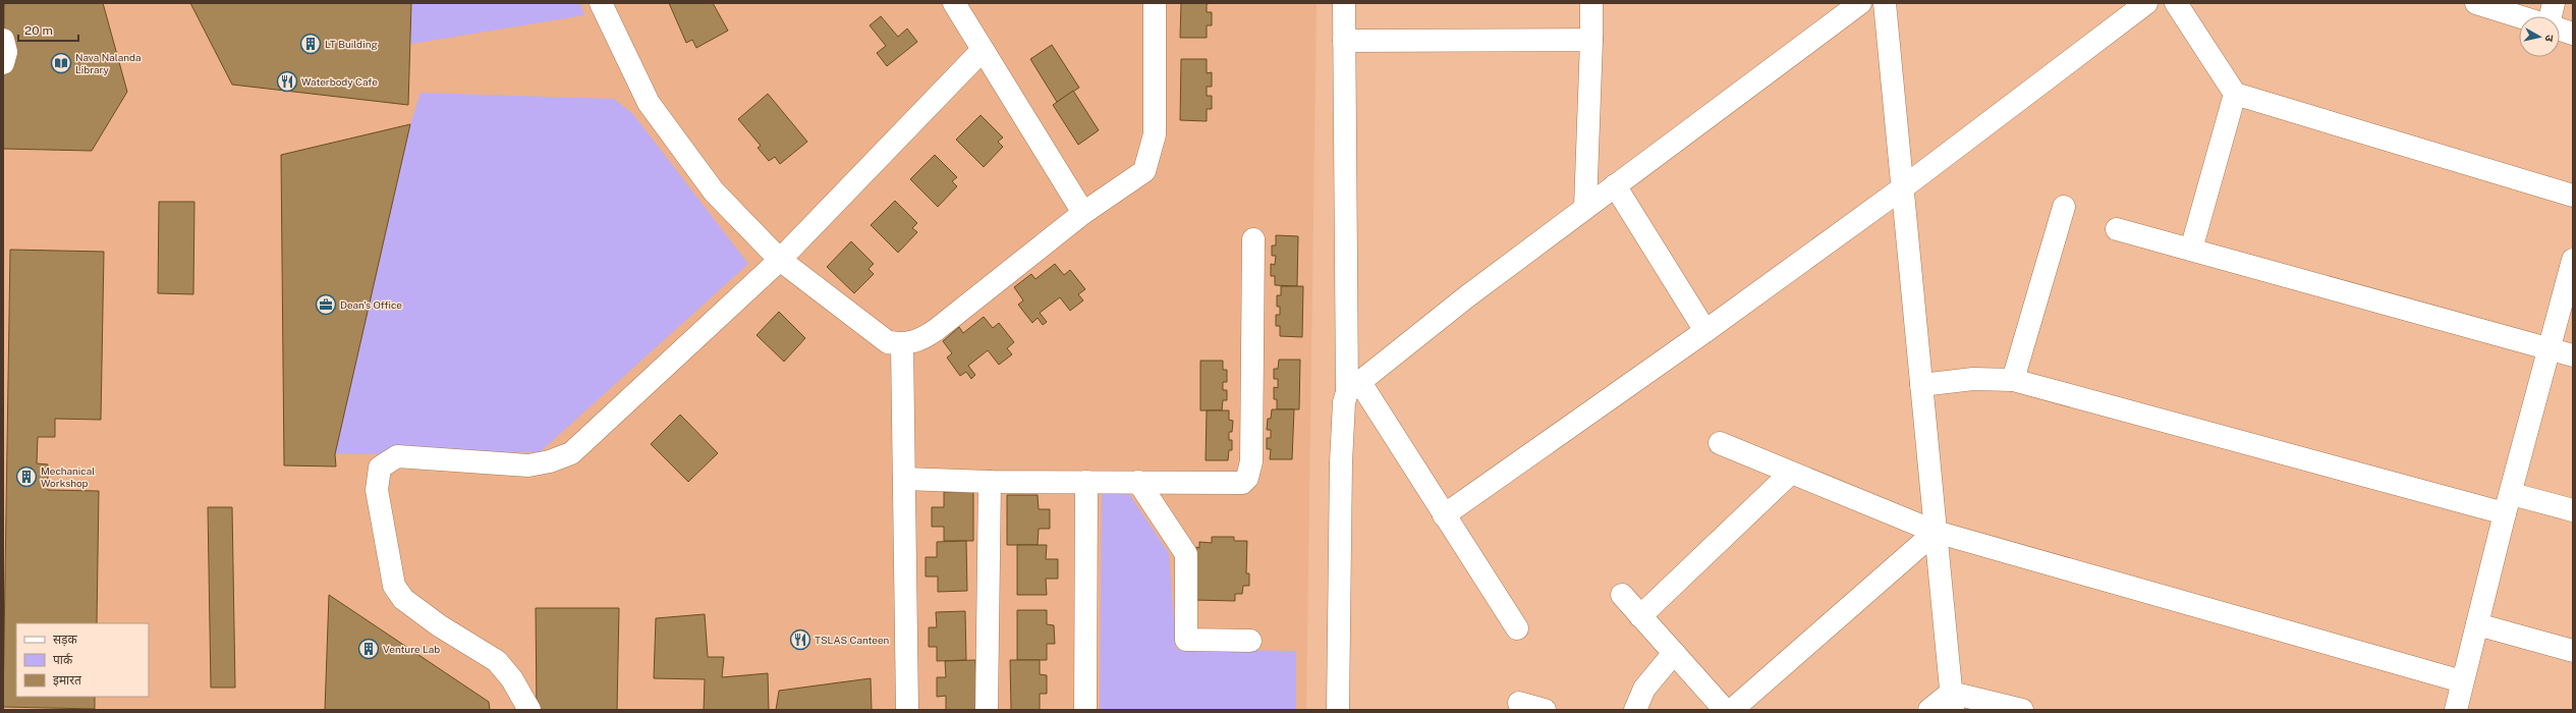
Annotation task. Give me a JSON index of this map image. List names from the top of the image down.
{
  "places": {
    "building": ["LT Building", "Mechanical Workshop", "Venture Lab"],
    "library": ["Nava Nalanda Library"],
    "restaurant": ["Waterbody Cafe", "TSLAS Canteen"],
    "office": ["Dean's Office"]
  },
  "legend": ["सड़क", "पार्क", "इमारत"],
  "scale_bar": "20 m",
  "north": "right"
}
